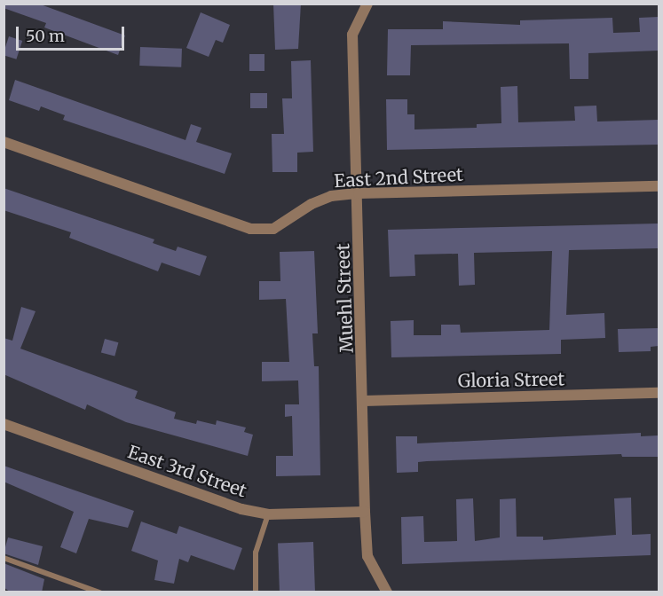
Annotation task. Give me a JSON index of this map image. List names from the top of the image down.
{
  "streets": {
    "street": [
      "East 2nd Street",
      "Muehl Street",
      "Gloria Street",
      "East 3rd Street"
    ]
  },
  "crossings": [
    ["East 2nd Street", "Muehl Street"],
    ["Muehl Street", "Gloria Street"],
    ["Muehl Street", "East 3rd Street"]
  ],
  "scale_bar": "50 m"
}
